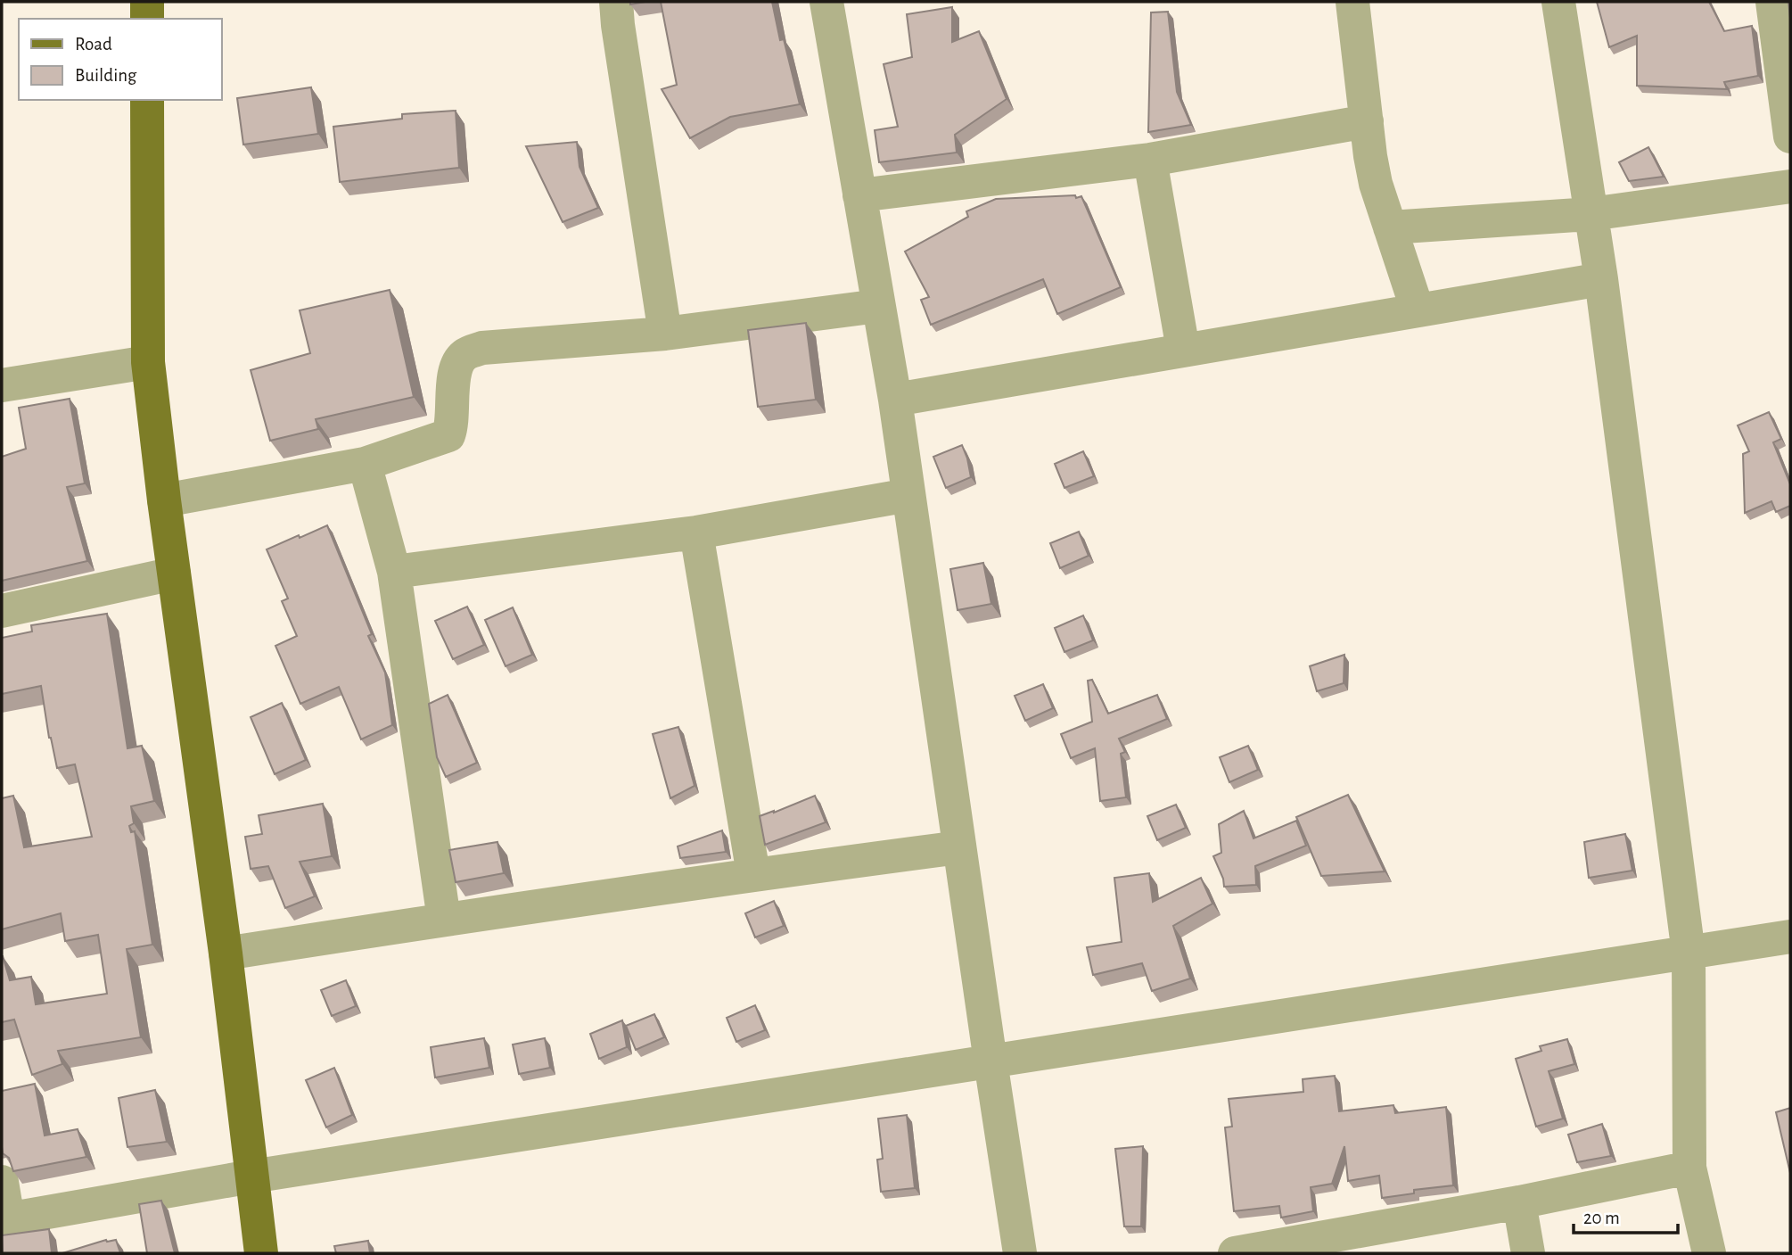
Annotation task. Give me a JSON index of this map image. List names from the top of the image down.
{
  "legend": ["Road", "Building"],
  "scale_bar": "20 m"
}
